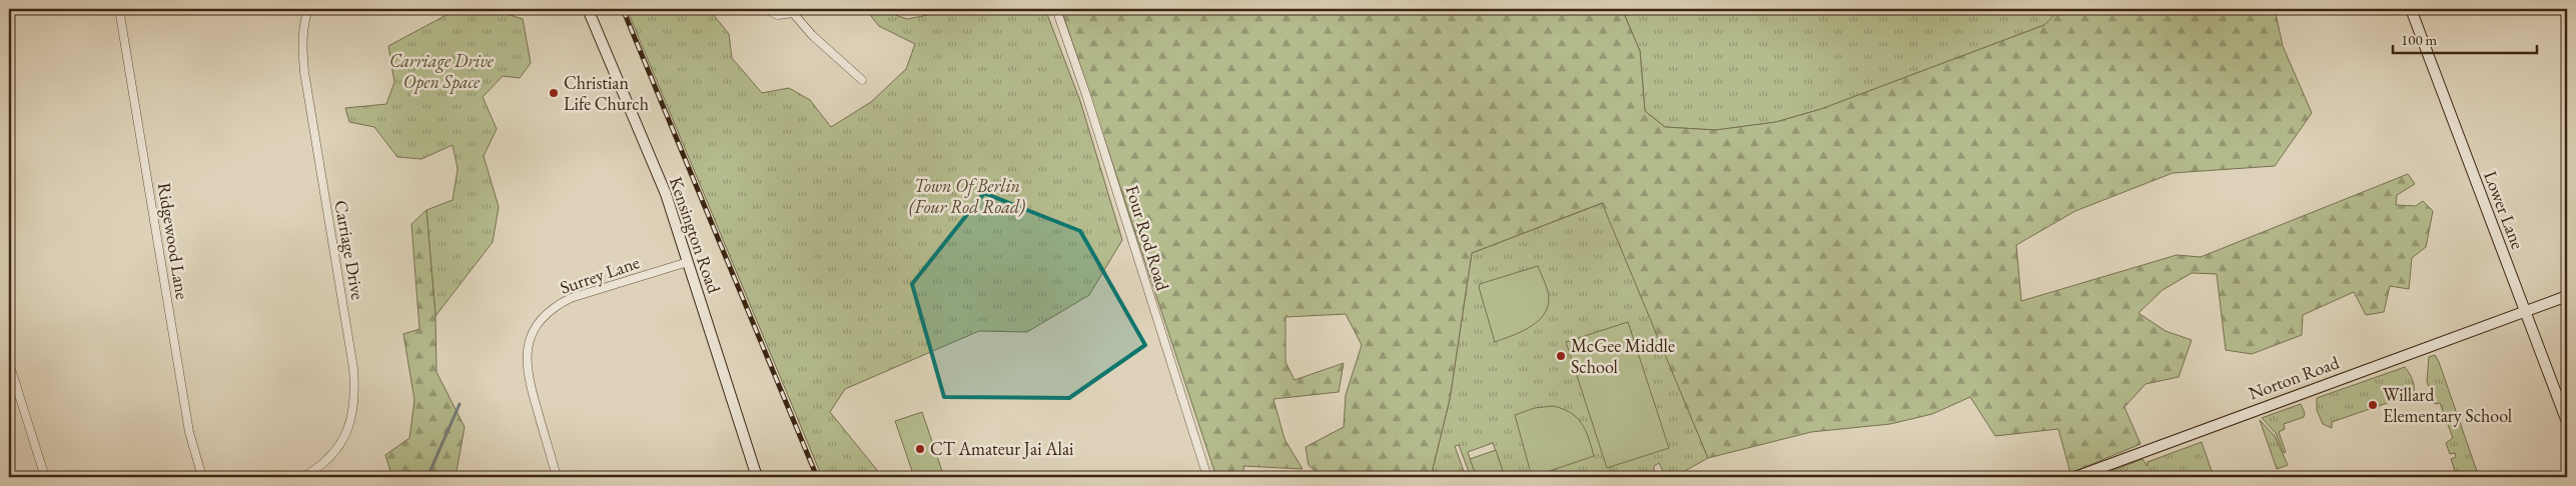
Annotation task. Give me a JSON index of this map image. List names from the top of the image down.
{
  "streets": {
    "street": [
      "Lower Lane",
      "Kensington Road",
      "Four Rod Road",
      "Ridgewood Lane",
      "Carriage Drive",
      "Surrey Lane",
      "Norton Road"
    ]
  },
  "crossings": [
    ["Lower Lane", "Norton Road"],
    ["Kensington Road", "Surrey Lane"]
  ],
  "parks": ["Carriage Drive Open Space", "Town Of Berlin (Four Rod Road)"],
  "places": [
    "Christian Life Church",
    "McGee Middle School",
    "Willard Elementary School",
    "CT Amateur Jai Alai"
  ],
  "scale_bar": "100 m"
}
